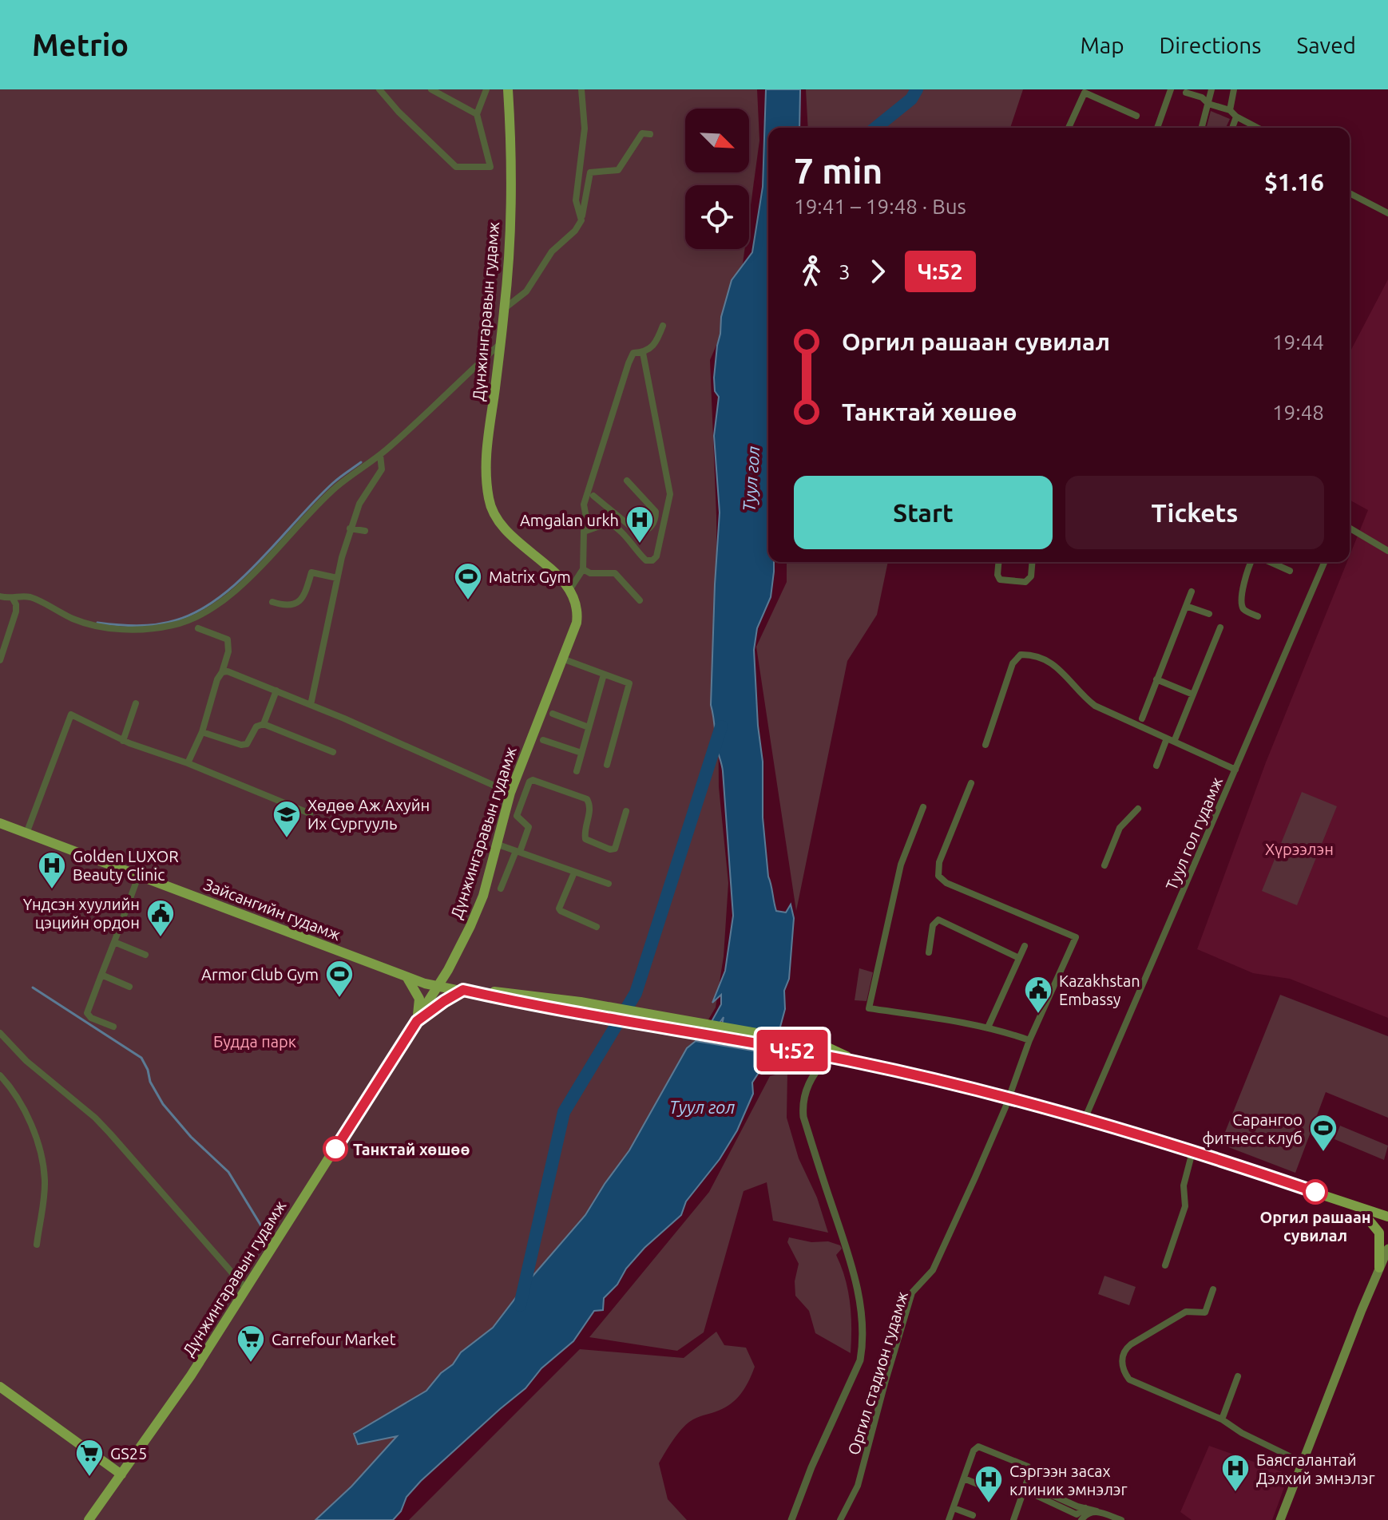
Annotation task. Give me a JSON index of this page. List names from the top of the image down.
{
  "streets": {
    "main road": ["Дүнжингаравын гудамж", "Зайсангийн гудамж"],
    "street": ["Туул гол гудамж", "Оргил стадион гудамж"]
  },
  "crossings": [
    ["Дүнжингаравын гудамж", "Зайсангийн гудамж"],
    ["Туул гол гудамж", "Зайсангийн гудамж"],
    ["Зайсангийн гудамж", "Оргил стадион гудамж"]
  ],
  "water": ["Туул гол"],
  "parks": ["Хүрээлэн", "Будда парк"],
  "places": {
    "hospital": [
      "Amgalan urkh",
      "Golden LUXOR Beauty Clinic",
      "Баясгалантай Дэлхий эмнэлэг",
      "Сэргээн засах клиник эмнэлэг"
    ],
    "sports": ["Matrix Gym", "Armor Club Gym", "Сарангоо фитнесс клуб"],
    "school or university": ["Хөдөө Аж Ахуйн Их Сургууль"],
    "public building": ["Үндсэн хуулийн цэцийн ордон", "Kazakhstan Embassy"],
    "other": ["Танктай хөшөө", "Оргил рашаан сувилал"],
    "supermarket": ["Carrefour Market", "GS25"]
  },
  "lines": ["bus line Ч:52"],
  "north": "bottom right",
  "page": {
    "header": "Metrio",
    "nav": ["Map", "Directions", "Saved"],
    "on_map": "Ч:52",
    "heading": ["7 min", "19:41 – 19:48 · Bus", "$1.16"],
    "legs": ["3", "Ч:52"],
    "list": [
      {
        "name": "Оргил рашаан сувилал",
        "value": "19:44"
      },
      {
        "name": "Танктай хөшөө",
        "value": "19:48"
      }
    ],
    "buttons": ["Start", "Tickets"]
  }
}
